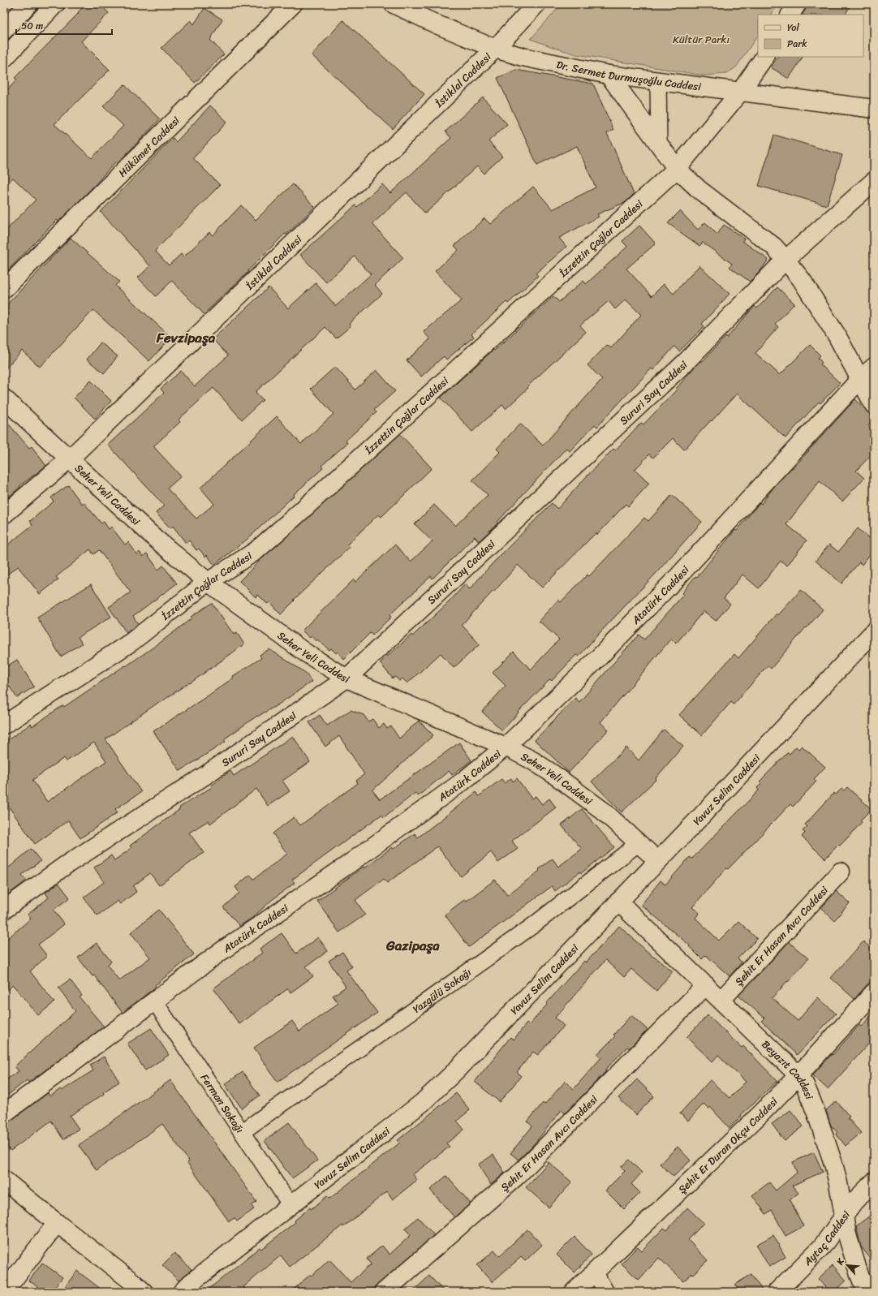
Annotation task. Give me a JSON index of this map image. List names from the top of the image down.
{
  "streets": {
    "street": [
      "Dr. Sermet Durmuşoğlu Caddesi",
      "İstiklal Caddesi",
      "Hükümet Caddesi",
      "İzzettin Çağlar Caddesi",
      "Sururi Say Caddesi",
      "Seher Yeli Caddesi",
      "Atatürk Caddesi",
      "Yavuz Selim Caddesi",
      "Şehit Er Hasan Avcı Caddesi",
      "Yazgülü Sokağı",
      "Beyazıt Caddesi",
      "Ferman Sokağı",
      "Şehit Er Duran Okçu Caddesi",
      "Aytaç Caddesi"
    ]
  },
  "crossings": [
    ["Dr. Sermet Durmuşoğlu Caddesi", "İstiklal Caddesi"],
    ["Dr. Sermet Durmuşoğlu Caddesi", "İzzettin Çağlar Caddesi"],
    ["İstiklal Caddesi", "Seher Yeli Caddesi"],
    ["İzzettin Çağlar Caddesi", "Seher Yeli Caddesi"],
    ["Sururi Say Caddesi", "Seher Yeli Caddesi"],
    ["Seher Yeli Caddesi", "Atatürk Caddesi"],
    ["Seher Yeli Caddesi", "Yavuz Selim Caddesi"],
    ["Seher Yeli Caddesi", "Yazgülü Sokağı"],
    ["Atatürk Caddesi", "Ferman Sokağı"],
    ["Yavuz Selim Caddesi", "Beyazıt Caddesi"],
    ["Yavuz Selim Caddesi", "Ferman Sokağı"],
    ["Şehit Er Hasan Avcı Caddesi", "Beyazıt Caddesi"],
    ["Yazgülü Sokağı", "Ferman Sokağı"],
    ["Beyazıt Caddesi", "Şehit Er Duran Okçu Caddesi"],
    ["Beyazıt Caddesi", "Aytaç Caddesi"]
  ],
  "districts": ["Fevzipaşa", "Gazipaşa"],
  "parks": ["Kültür Parkı"],
  "legend": ["Yol", "Park"],
  "scale_bar": "50 m",
  "north": "top left"
}
